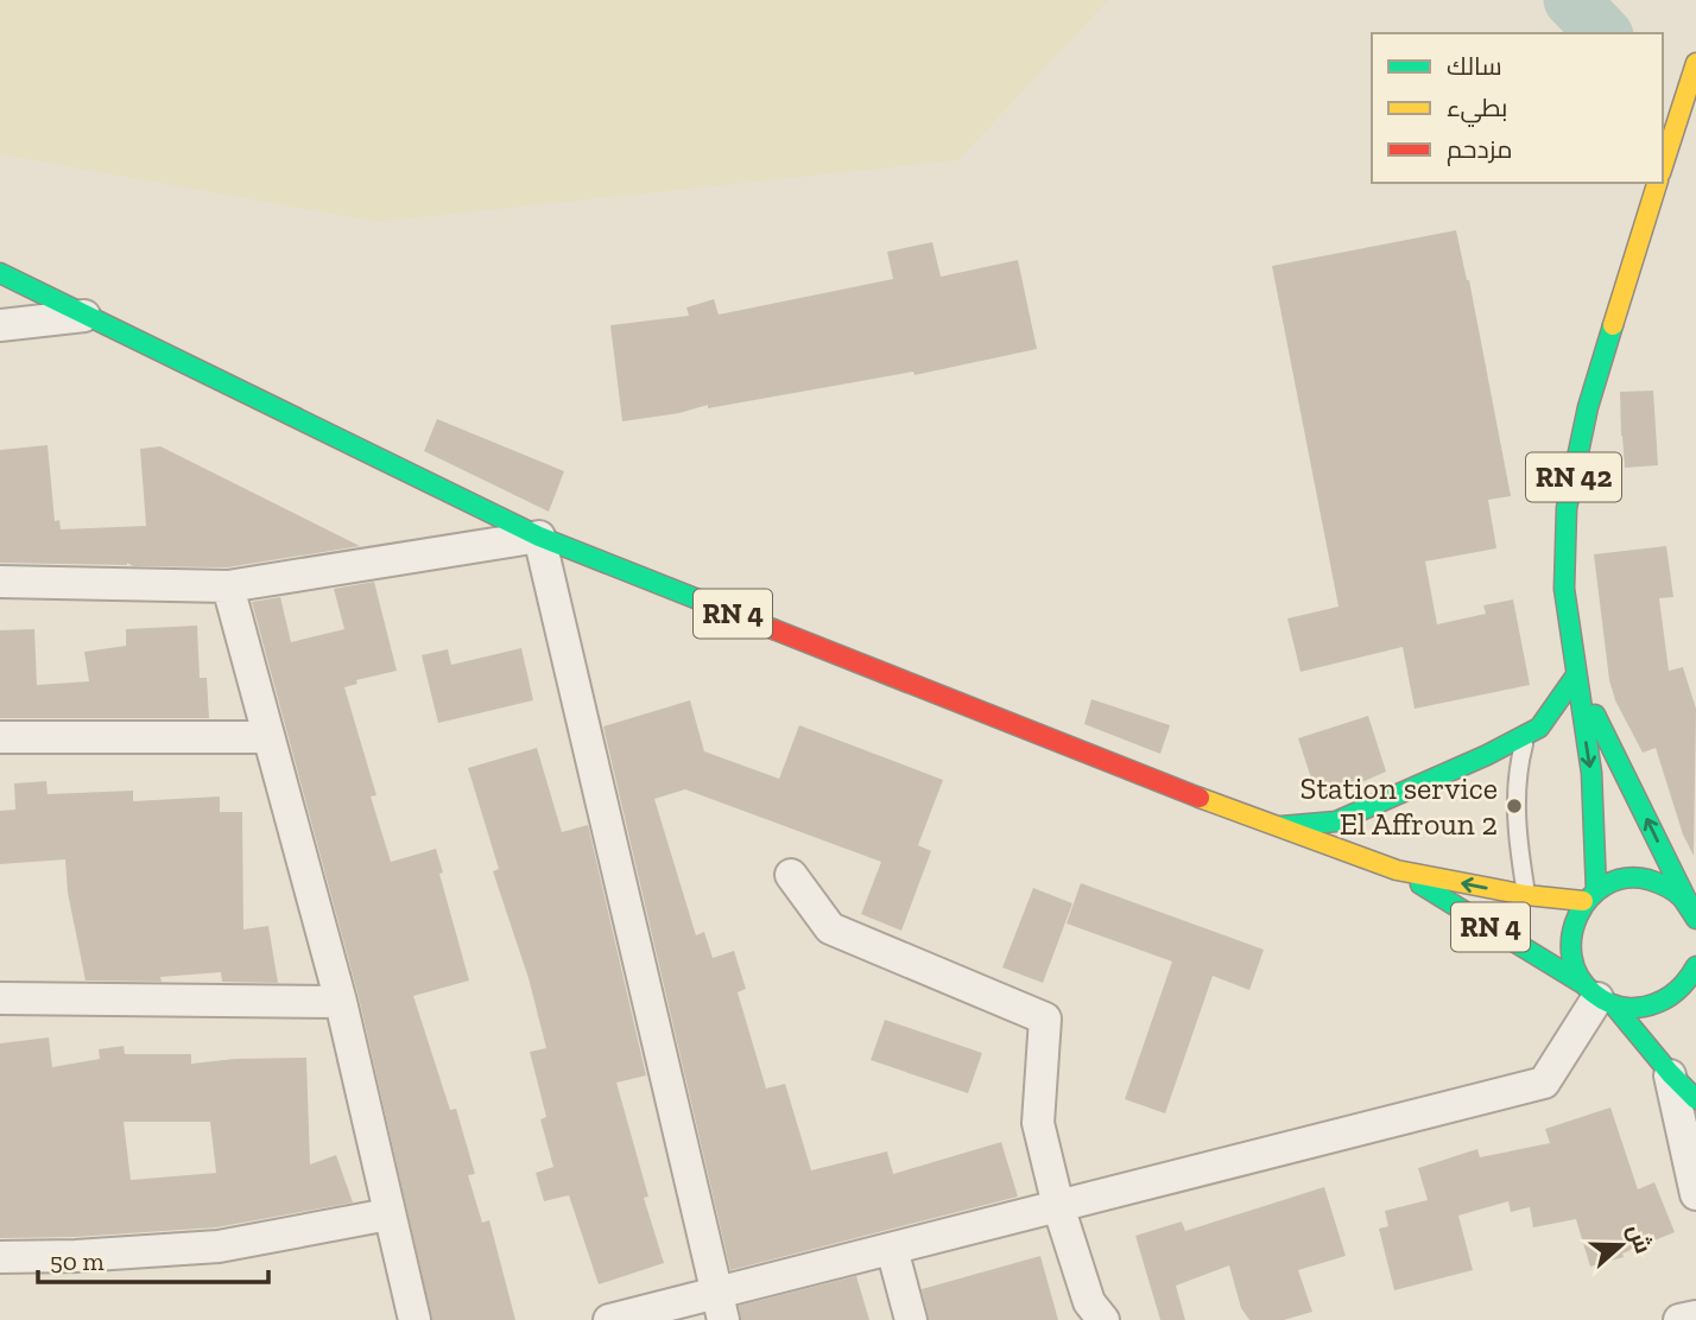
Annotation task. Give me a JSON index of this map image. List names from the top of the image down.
{
  "streets": {
    "main road": ["RN 42", "RN 4"]
  },
  "crossings": [
    ["RN 42", "RN 4"]
  ],
  "places": ["Station service El Affroun 2"],
  "legend": ["سالك", "بطيء", "مزدحم"],
  "scale_bar": "50 m",
  "north": "right"
}
